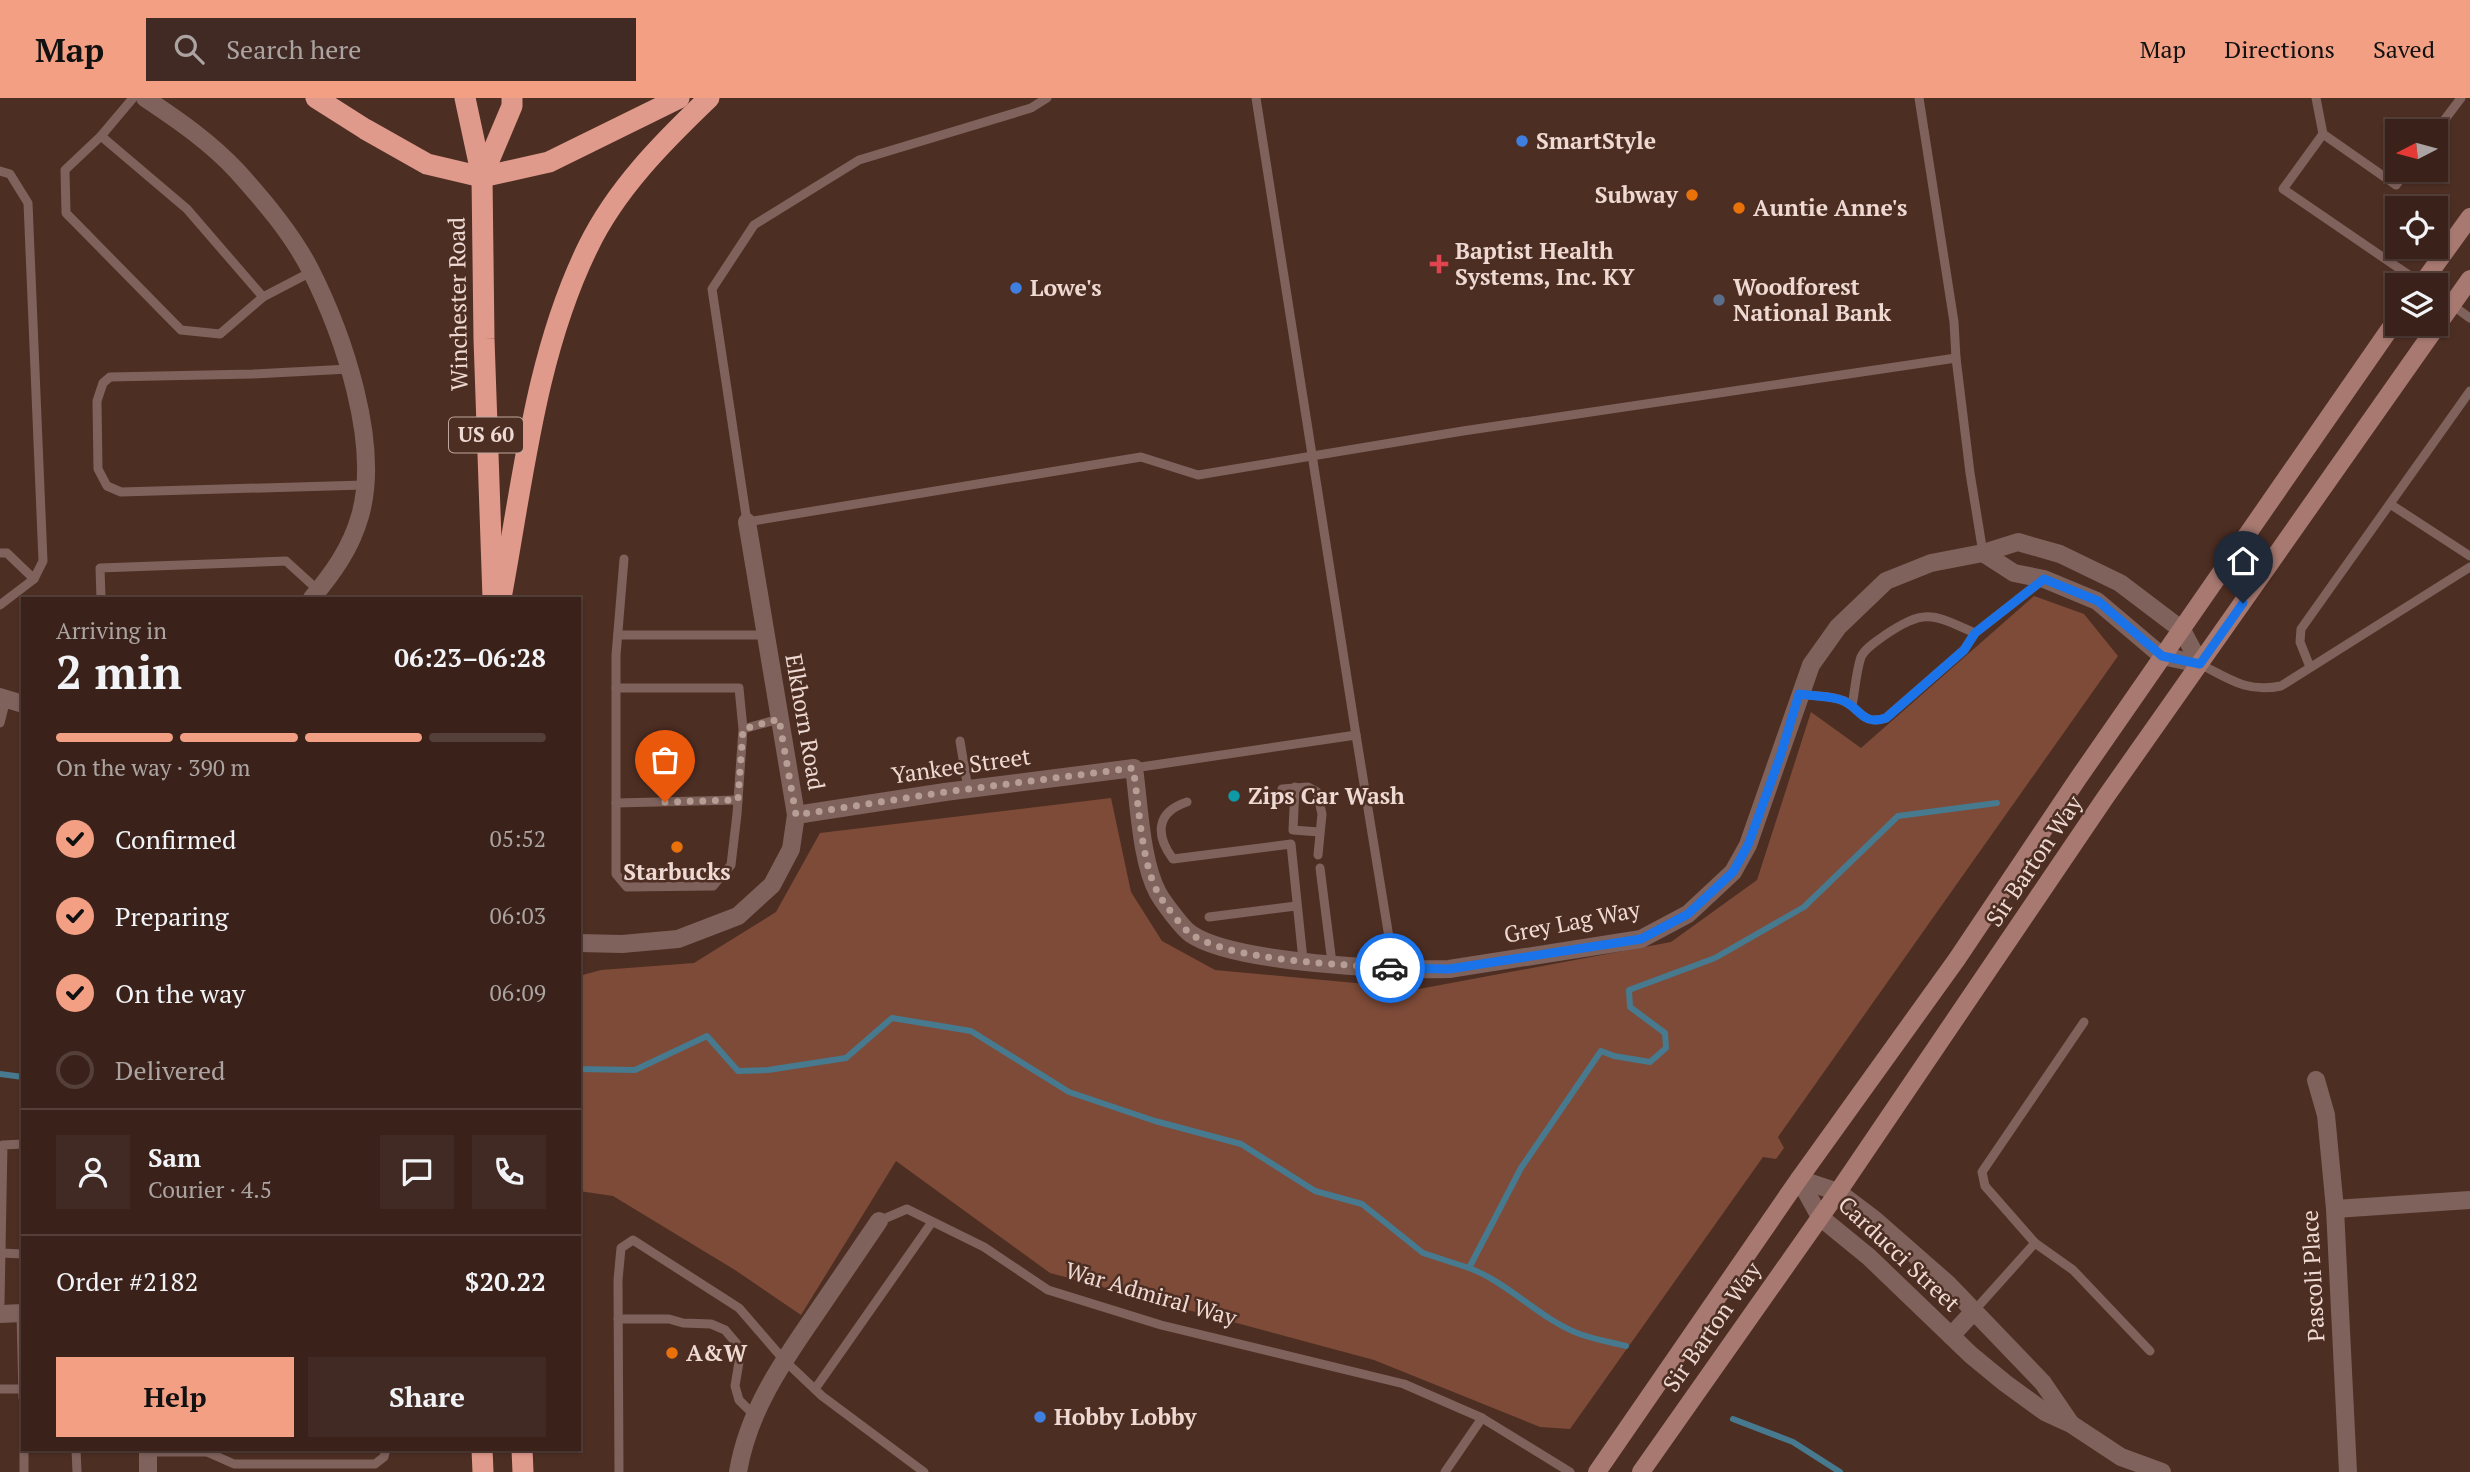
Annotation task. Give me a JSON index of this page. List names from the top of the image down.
{
  "streets": {
    "highway": ["Winchester Road", "US 60"],
    "main road": ["Sir Barton Way"],
    "street": [
      "Elkhorn Road",
      "Yankee Street",
      "Grey Lag Way",
      "Carducci Street",
      "Pascoli Place",
      "War Admiral Way"
    ]
  },
  "crossings": [
    ["Elkhorn Road", "Yankee Street"],
    ["Yankee Street", "Grey Lag Way"],
    ["Sir Barton Way", "Grey Lag Way"],
    ["Sir Barton Way", "Carducci Street"]
  ],
  "places": {
    "other": [
      "SmartStyle",
      "Subway",
      "Auntie Anne's",
      "Lowe's",
      "Woodforest National Bank",
      "Zips Car Wash",
      "Starbucks",
      "A&W",
      "Hobby Lobby"
    ],
    "health": ["Baptist Health Systems, Inc. KY"]
  },
  "north": "left",
  "page": {
    "header": "Map",
    "search": "Search here",
    "nav": ["Map", "Directions", "Saved"],
    "heading": ["2 min", "Arriving in", "06:23–06:28"],
    "panel": [
      "Sam",
      "Courier · 4.5",
      "Order #2182",
      "$20.22"
    ],
    "bar": "On the way · 390 m",
    "list": [
      ["Confirmed", "05:52"],
      ["Preparing", "06:03"],
      ["On the way", "06:09"],
      "Delivered"
    ],
    "buttons": ["Help", "Share"]
  }
}
